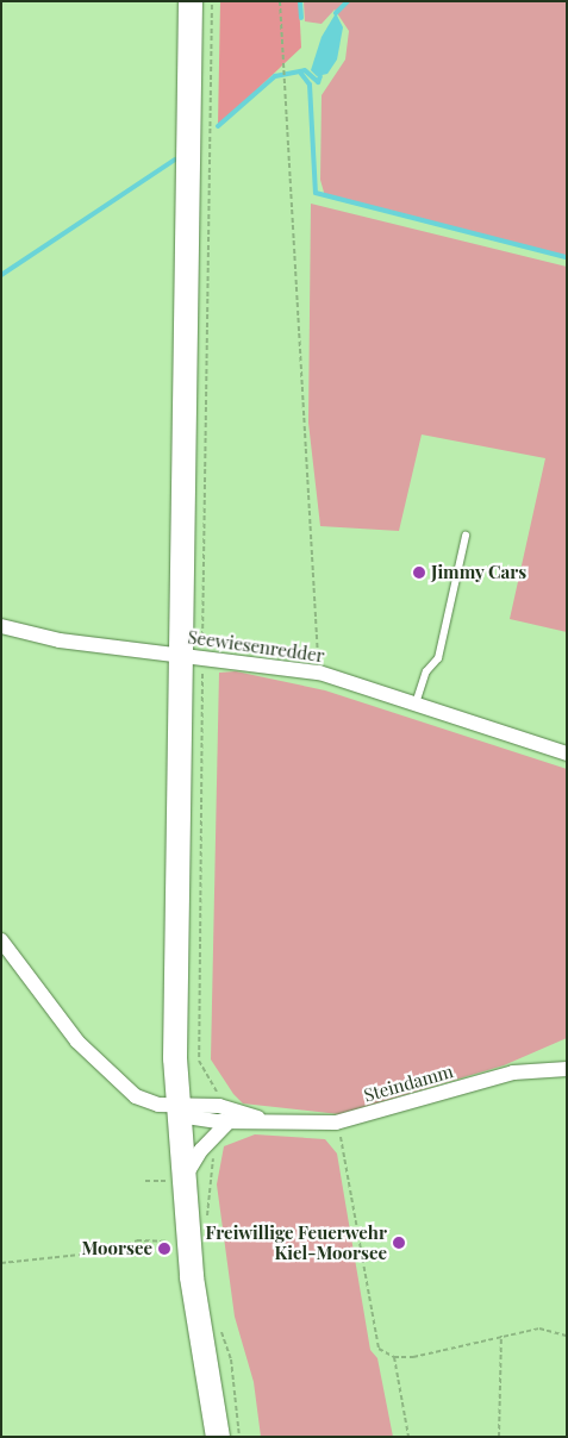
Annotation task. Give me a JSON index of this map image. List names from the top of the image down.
{
  "streets": {
    "street": ["Seewiesenredder", "Steindamm"]
  },
  "places": ["Jimmy Cars", "Freiwillige Feuerwehr Kiel-Moorsee", "Moorsee"]
}
